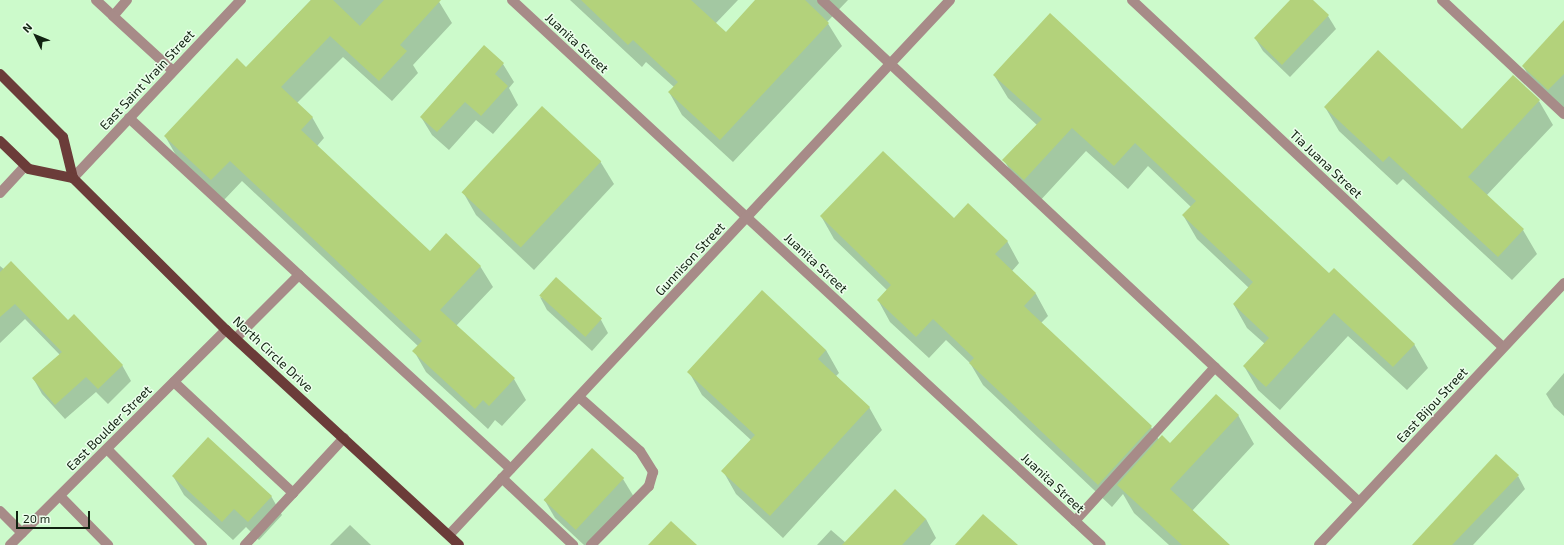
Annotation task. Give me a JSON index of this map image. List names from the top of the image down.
{
  "streets": {
    "main road": ["North Circle Drive"],
    "street": [
      "Juanita Street",
      "East Saint Vrain Street",
      "Tia Juana Street",
      "Gunnison Street",
      "East Bijou Street",
      "East Boulder Street"
    ]
  },
  "crossings": [
    ["Juanita Street", "Gunnison Street"],
    ["East Saint Vrain Street", "North Circle Drive"],
    ["Tia Juana Street", "East Bijou Street"],
    ["Gunnison Street", "North Circle Drive"],
    ["North Circle Drive", "East Boulder Street"]
  ],
  "scale_bar": "20 m",
  "north": "top left"
}
